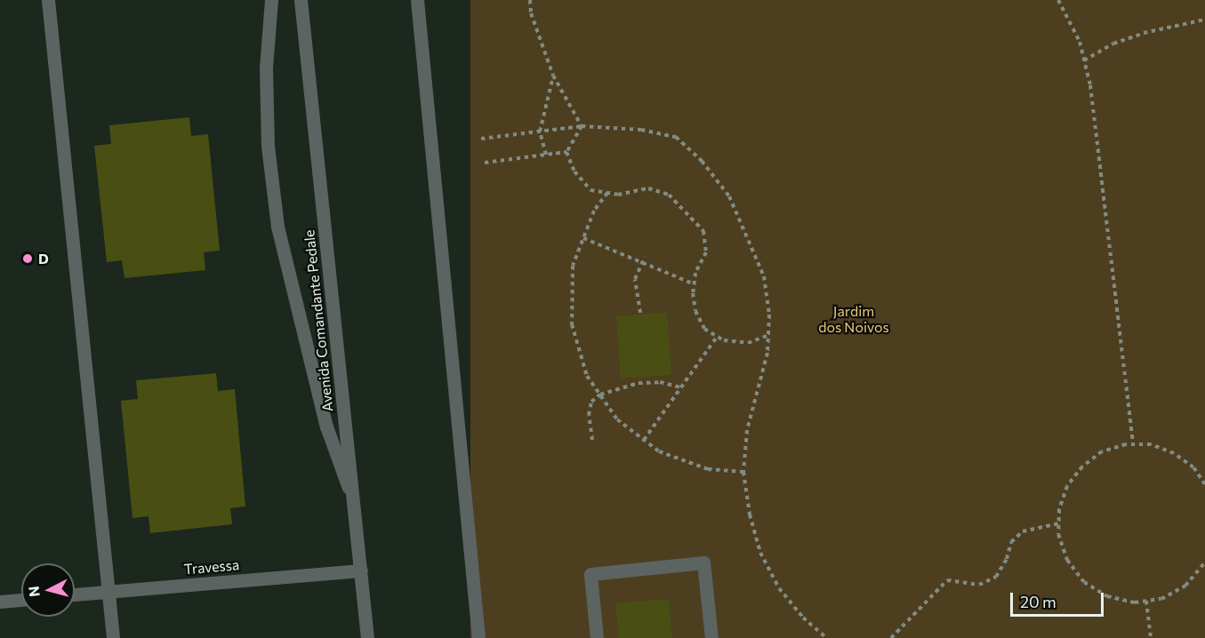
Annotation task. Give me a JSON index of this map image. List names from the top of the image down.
{
  "streets": {
    "street": ["Avenida Comandante Pedale", "Travessa"]
  },
  "crossings": [
    ["Avenida Comandante Pedale", "Travessa"]
  ],
  "parks": ["Jardim dos Noivos"],
  "places": ["D"],
  "scale_bar": "20 m",
  "north": "left"
}
